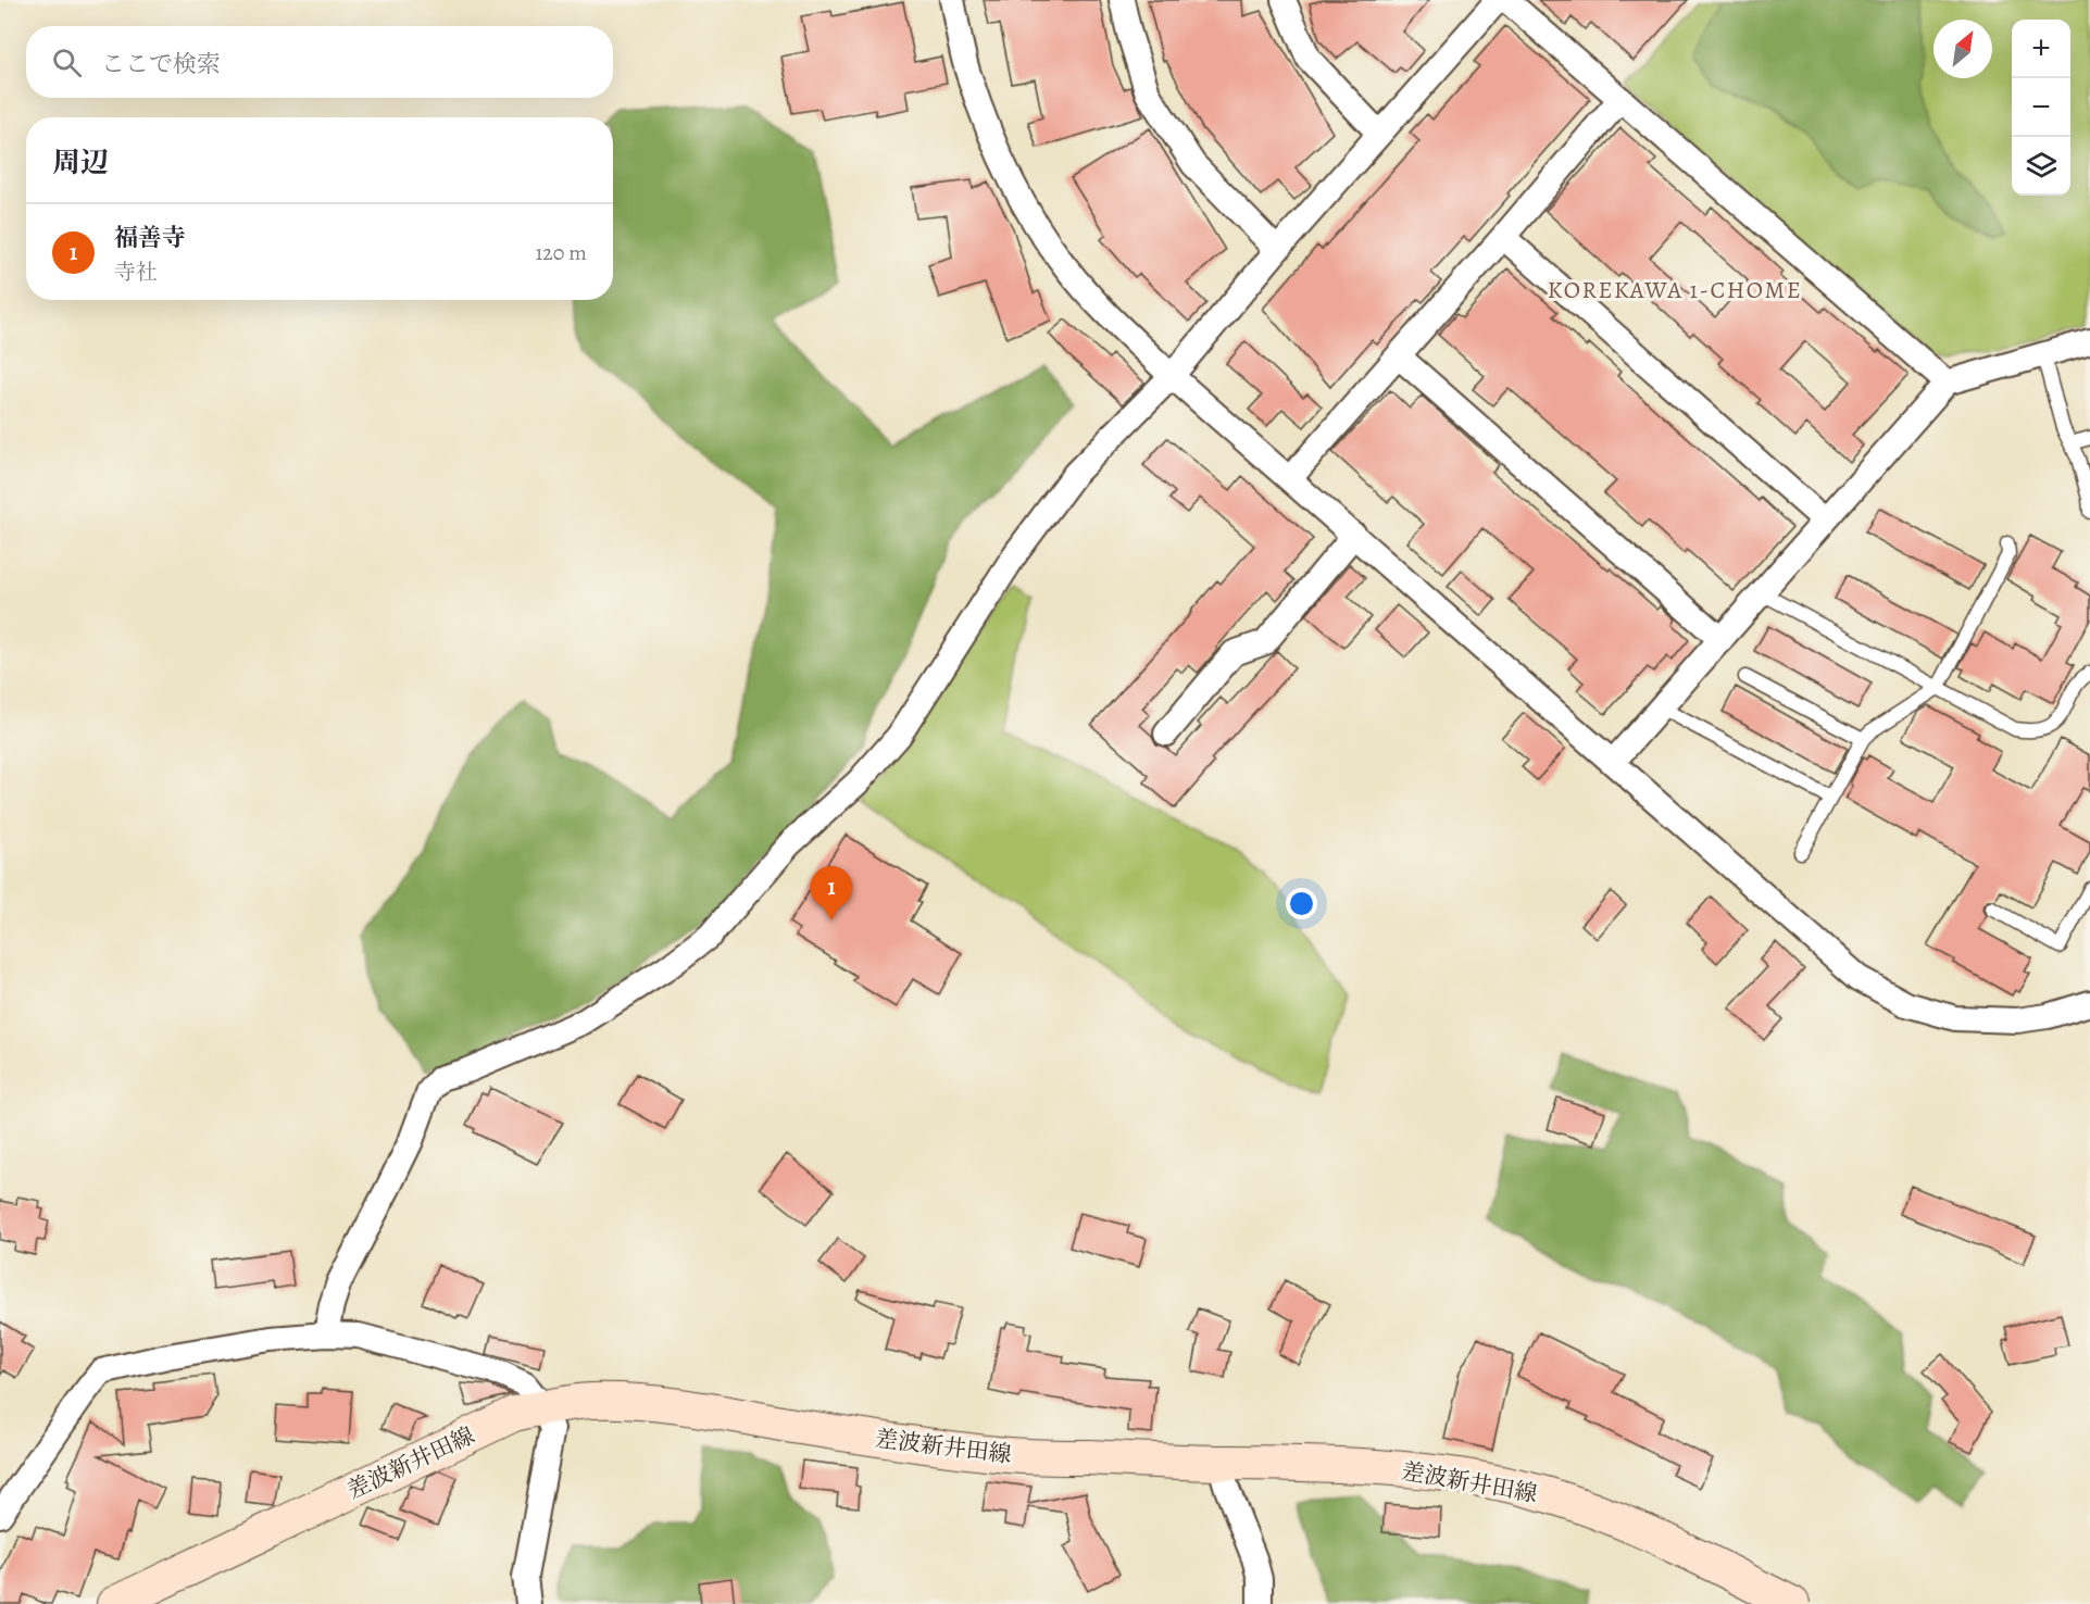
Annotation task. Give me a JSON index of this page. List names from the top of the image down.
{
  "streets": {
    "main road": ["差波新井田線"]
  },
  "districts": ["KOREKAWA 1-CHOME"],
  "north": "top right",
  "page": {
    "map_buttons": ["+", "−"],
    "search": "ここで検索",
    "heading": "周辺",
    "list": [
      {
        "mark": "1",
        "name": "福善寺",
        "note": "寺社",
        "value": "120 m"
      }
    ],
    "pins": "1"
  }
}
